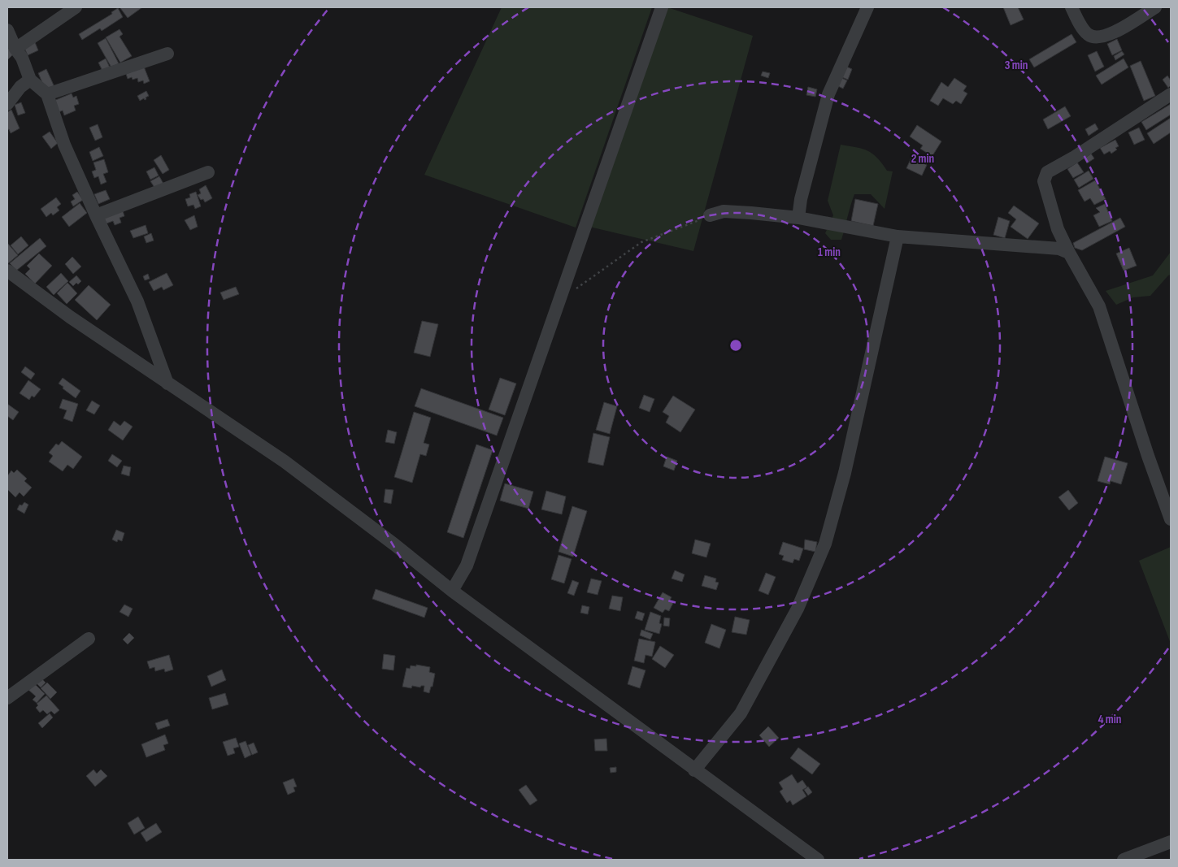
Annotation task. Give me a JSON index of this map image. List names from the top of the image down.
{
  "rings": [
    "3 min",
    "2 min",
    "1 min",
    "4 min"
  ]
}
